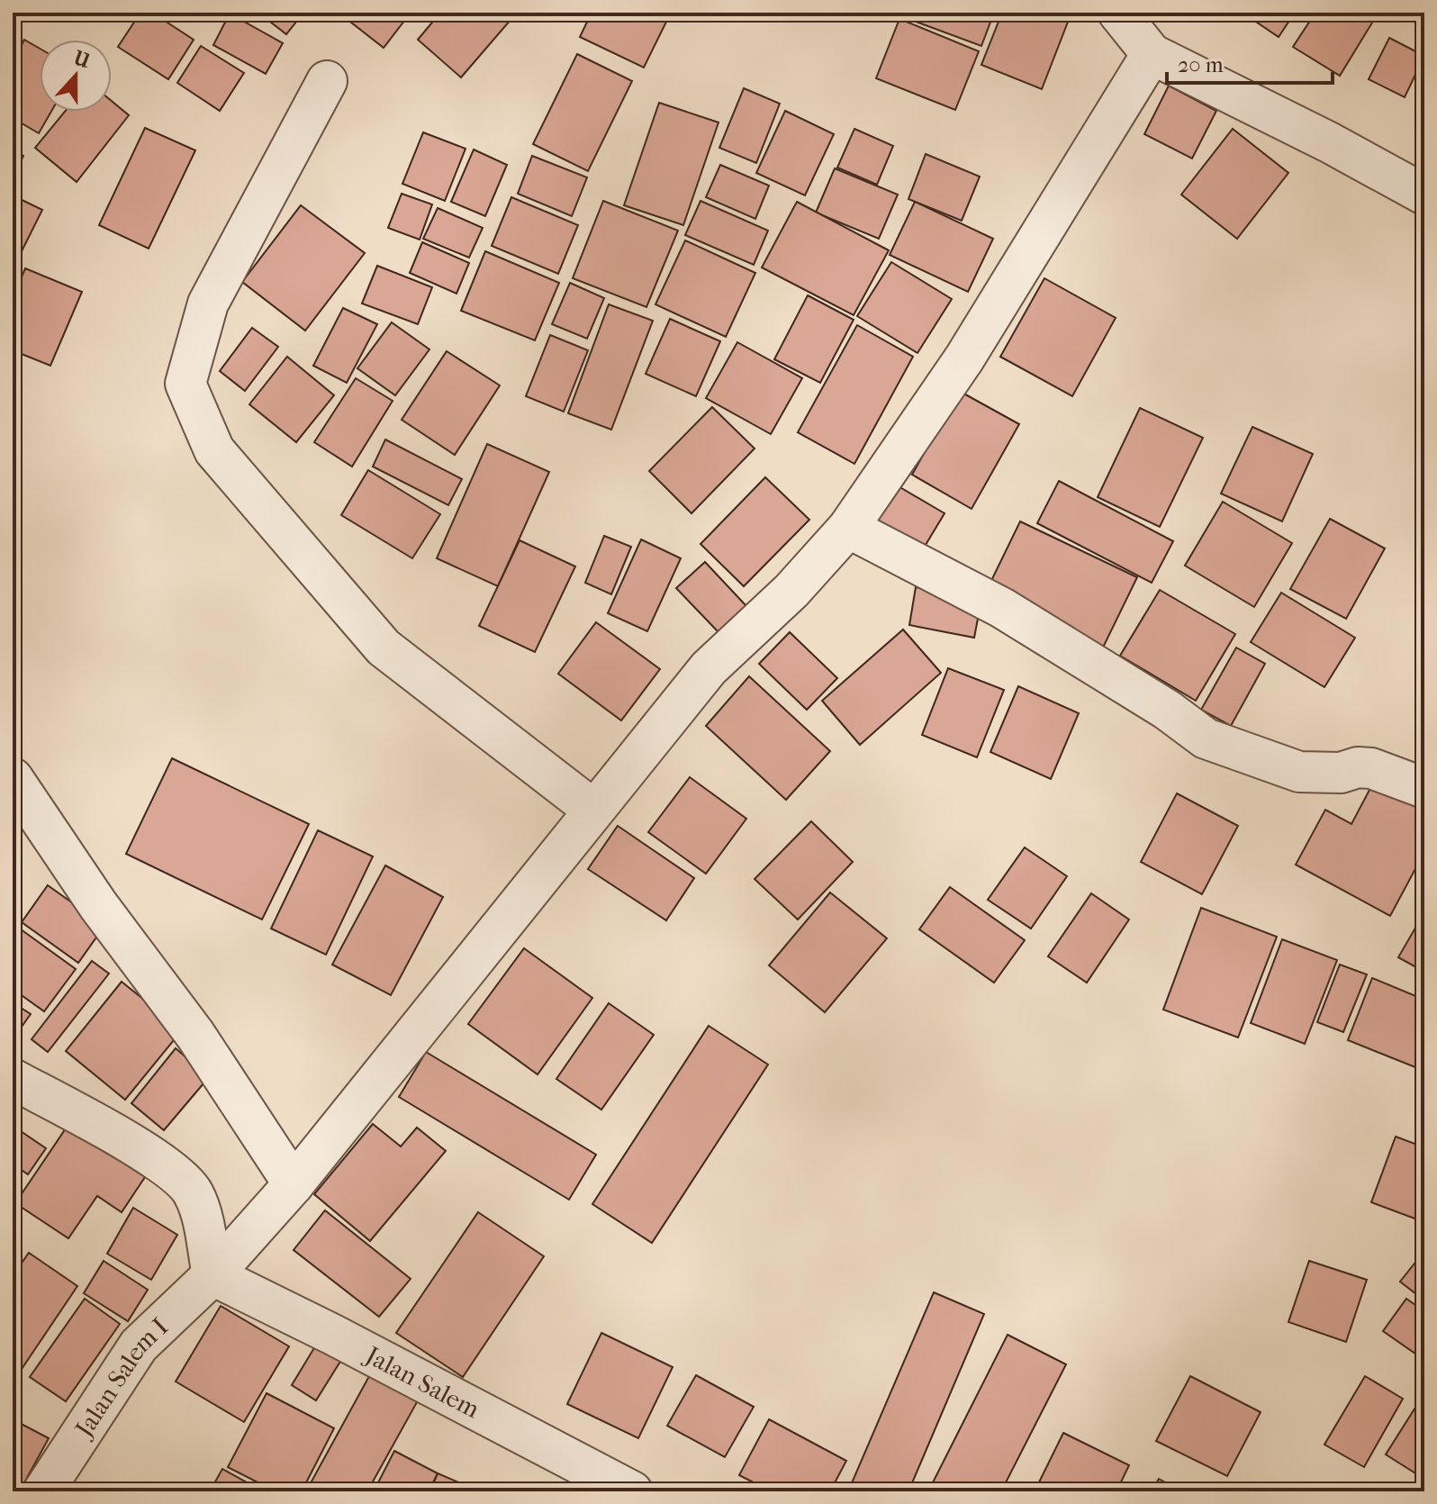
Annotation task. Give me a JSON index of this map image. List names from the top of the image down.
{
  "streets": {
    "street": ["Jalan Salem I", "Jalan Salem"]
  },
  "crossings": [
    ["Jalan Salem I", "Jalan Salem"]
  ],
  "scale_bar": "20 m",
  "north": "top"
}
